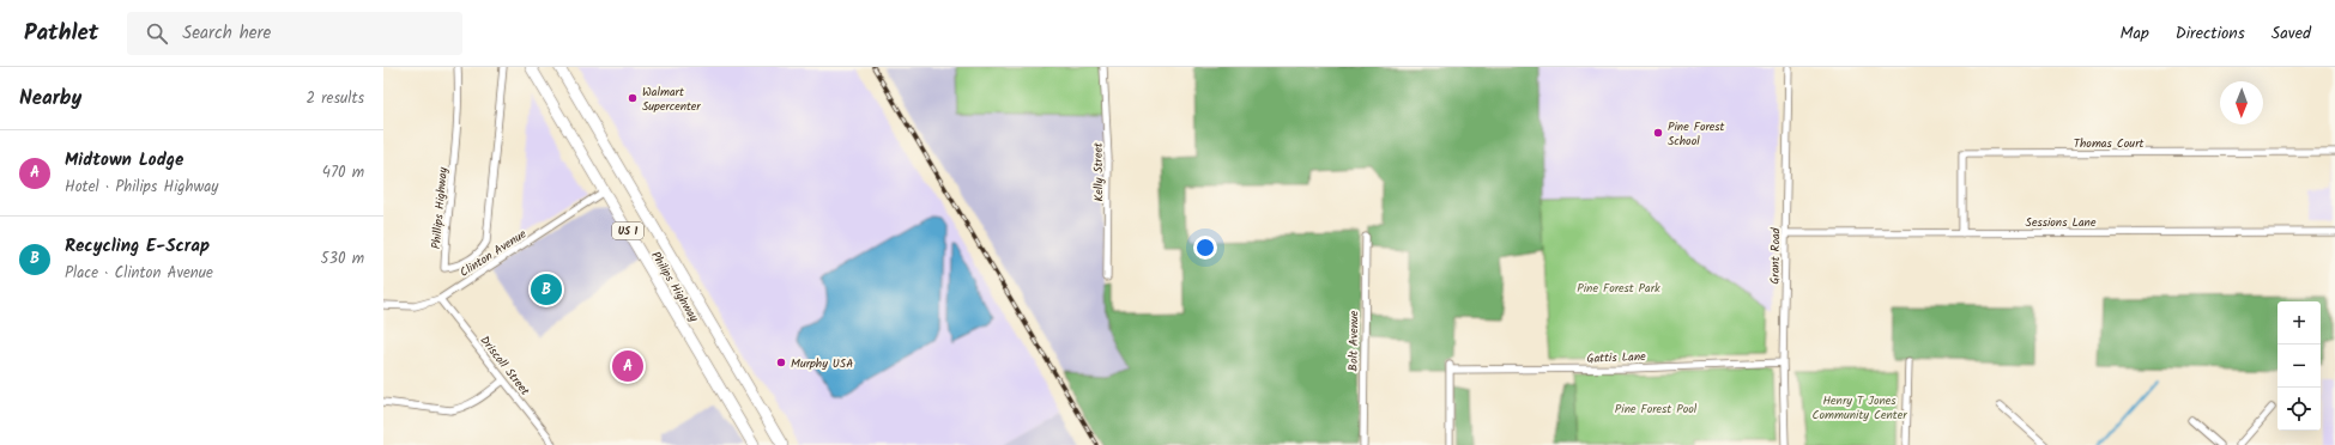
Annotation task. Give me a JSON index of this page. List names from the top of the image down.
{
  "streets": {
    "main road": ["US 1", "Philips Highway"],
    "street": [
      "Thomas Court",
      "Kelly Street",
      "Phillips Highway",
      "Sessions Lane",
      "Clinton Avenue",
      "Grant Road",
      "Bolt Avenue",
      "Gattis Lane",
      "Driscoll Street"
    ]
  },
  "crossings": [
    ["Thomas Court", "Sessions Lane"],
    ["Sessions Lane", "Grant Road"],
    ["Clinton Avenue", "Philips Highway"],
    ["Clinton Avenue", "Driscoll Street"],
    ["Grant Road", "Gattis Lane"]
  ],
  "parks": ["Pine Forest Park", "Henry T Jones Community Center", "Pine Forest Pool"],
  "places": ["Walmart Supercenter", "Pine Forest School", "Murphy USA"],
  "north": "bottom",
  "page": {
    "header": "Pathlet",
    "search": "Search here",
    "nav": ["Map", "Directions", "Saved"],
    "heading": ["Nearby", "2 results"],
    "list": [
      {
        "mark": "A",
        "name": "Midtown Lodge",
        "note": "Hotel · Philips Highway",
        "value": "470 m"
      },
      {
        "mark": "B",
        "name": "Recycling E-Scrap",
        "note": "Place · Clinton Avenue",
        "value": "530 m"
      }
    ],
    "pins": ["B", "A"],
    "map_buttons": ["+", "−"]
  }
}
